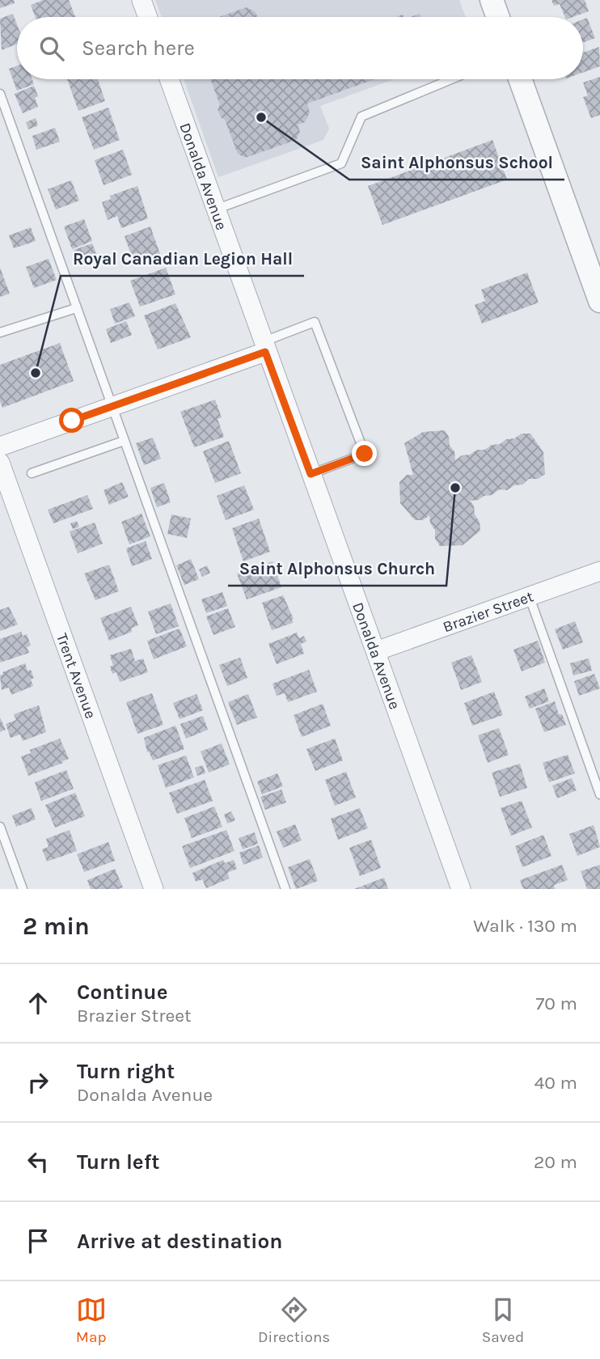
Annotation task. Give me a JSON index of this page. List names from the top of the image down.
{
  "streets": {
    "street": ["Donalda Avenue", "Brazier Street", "Trent Avenue"]
  },
  "crossings": [
    ["Donalda Avenue", "Brazier Street"]
  ],
  "places": ["Saint Alphonsus School", "Royal Canadian Legion Hall", "Saint Alphonsus Church"],
  "page": {
    "search": "Search here",
    "heading": ["2 min", "Walk · 130 m"],
    "list": [
      ["Continue", "Brazier Street", "70 m"],
      ["Turn right", "Donalda Avenue", "40 m"],
      ["Turn left", "20 m"],
      "Arrive at destination"
    ],
    "nav": ["Map", "Directions", "Saved"]
  }
}
